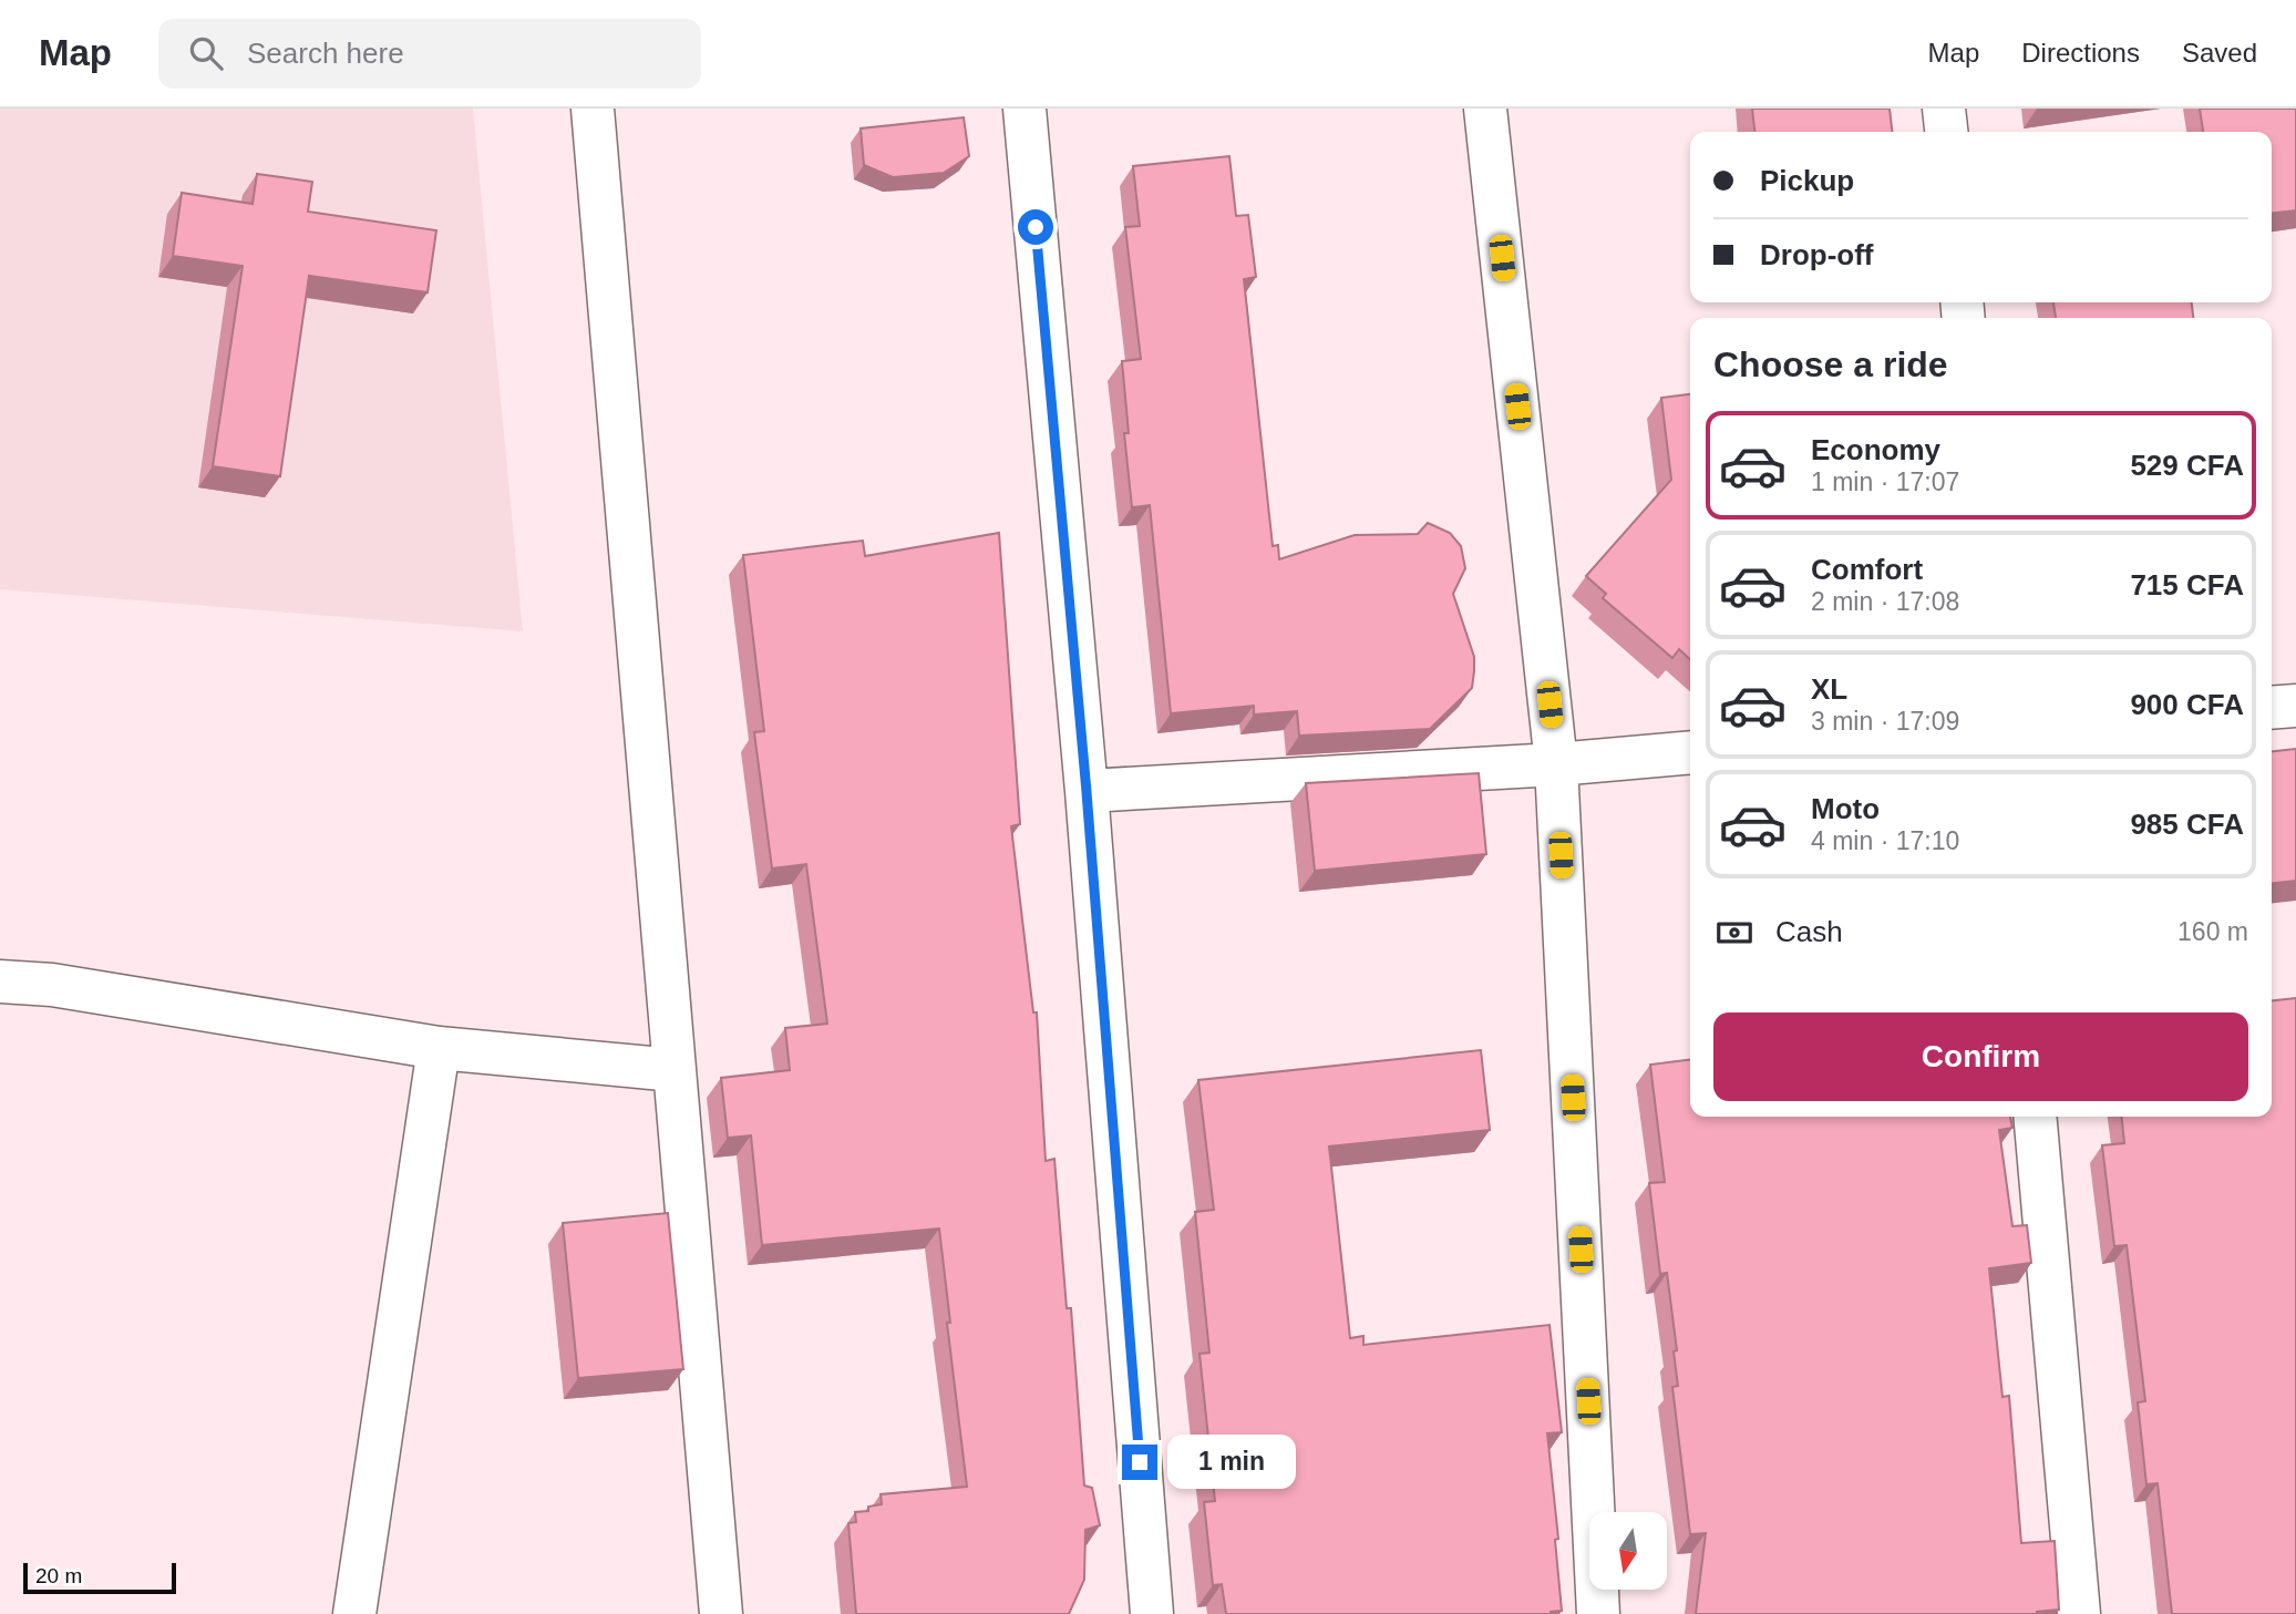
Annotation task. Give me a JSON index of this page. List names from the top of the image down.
{
  "scale_bar": "20 m",
  "north": "bottom",
  "page": {
    "header": "Map",
    "search": "Search here",
    "nav": ["Map", "Directions", "Saved"],
    "banner": ["Pickup", "Drop-off"],
    "heading": "Choose a ride",
    "list": [
      {
        "name": "Economy",
        "note": "1 min · 17:07",
        "value": "529 CFA"
      },
      {
        "name": "Comfort",
        "note": "2 min · 17:08",
        "value": "715 CFA"
      },
      {
        "name": "XL",
        "note": "3 min · 17:09",
        "value": "900 CFA"
      },
      {
        "name": "Moto",
        "note": "4 min · 17:10",
        "value": "985 CFA"
      }
    ],
    "pay": ["Cash", "160 m"],
    "buttons": "Confirm",
    "bubble": "1 min",
    "scale": "20 m"
  }
}
